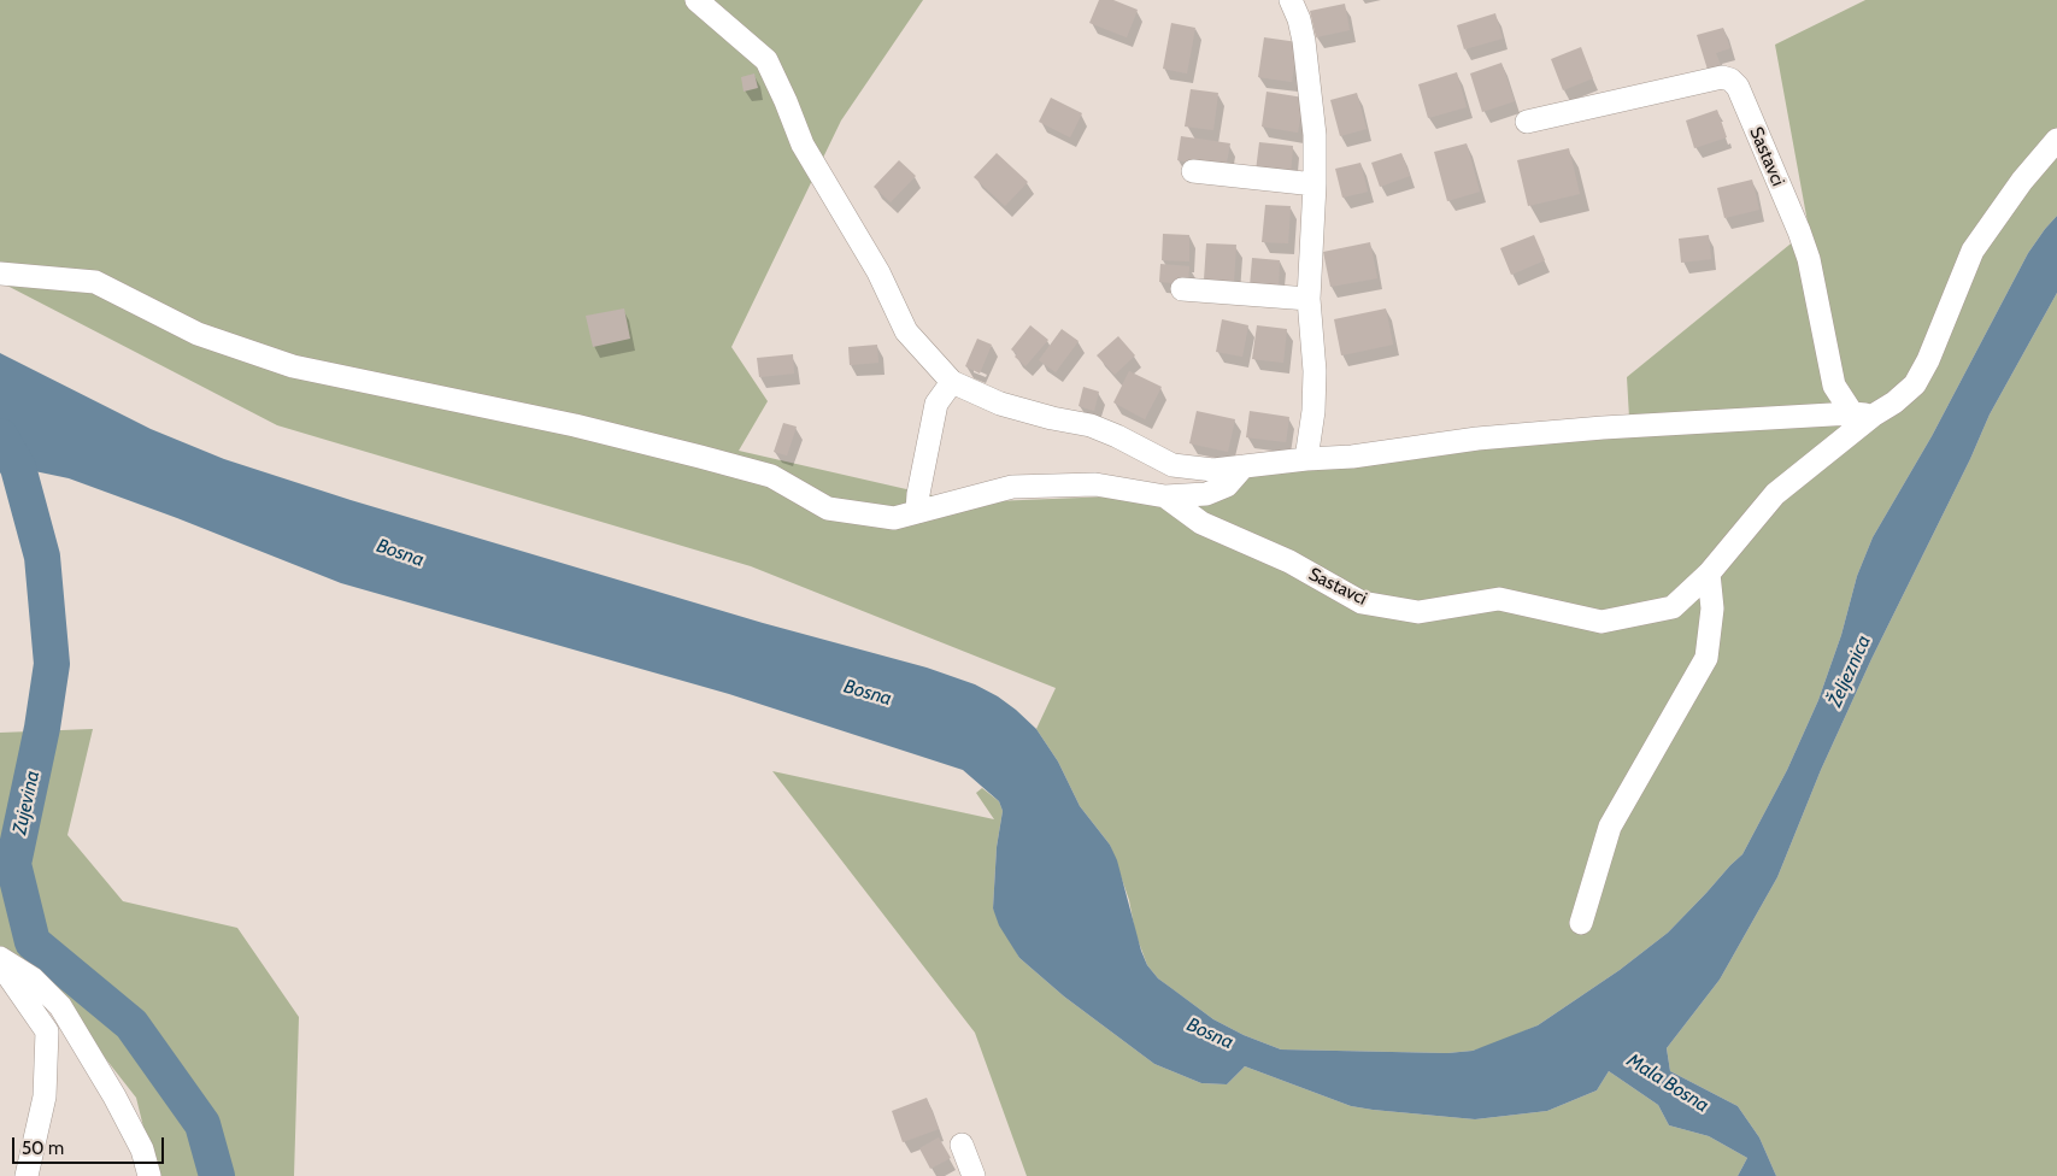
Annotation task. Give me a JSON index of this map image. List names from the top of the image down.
{
  "streets": {
    "street": ["Sastavci"]
  },
  "water": [
    "Bosna",
    "Željeznica",
    "Zujevina",
    "Mala Bosna"
  ],
  "scale_bar": "50 m"
}
